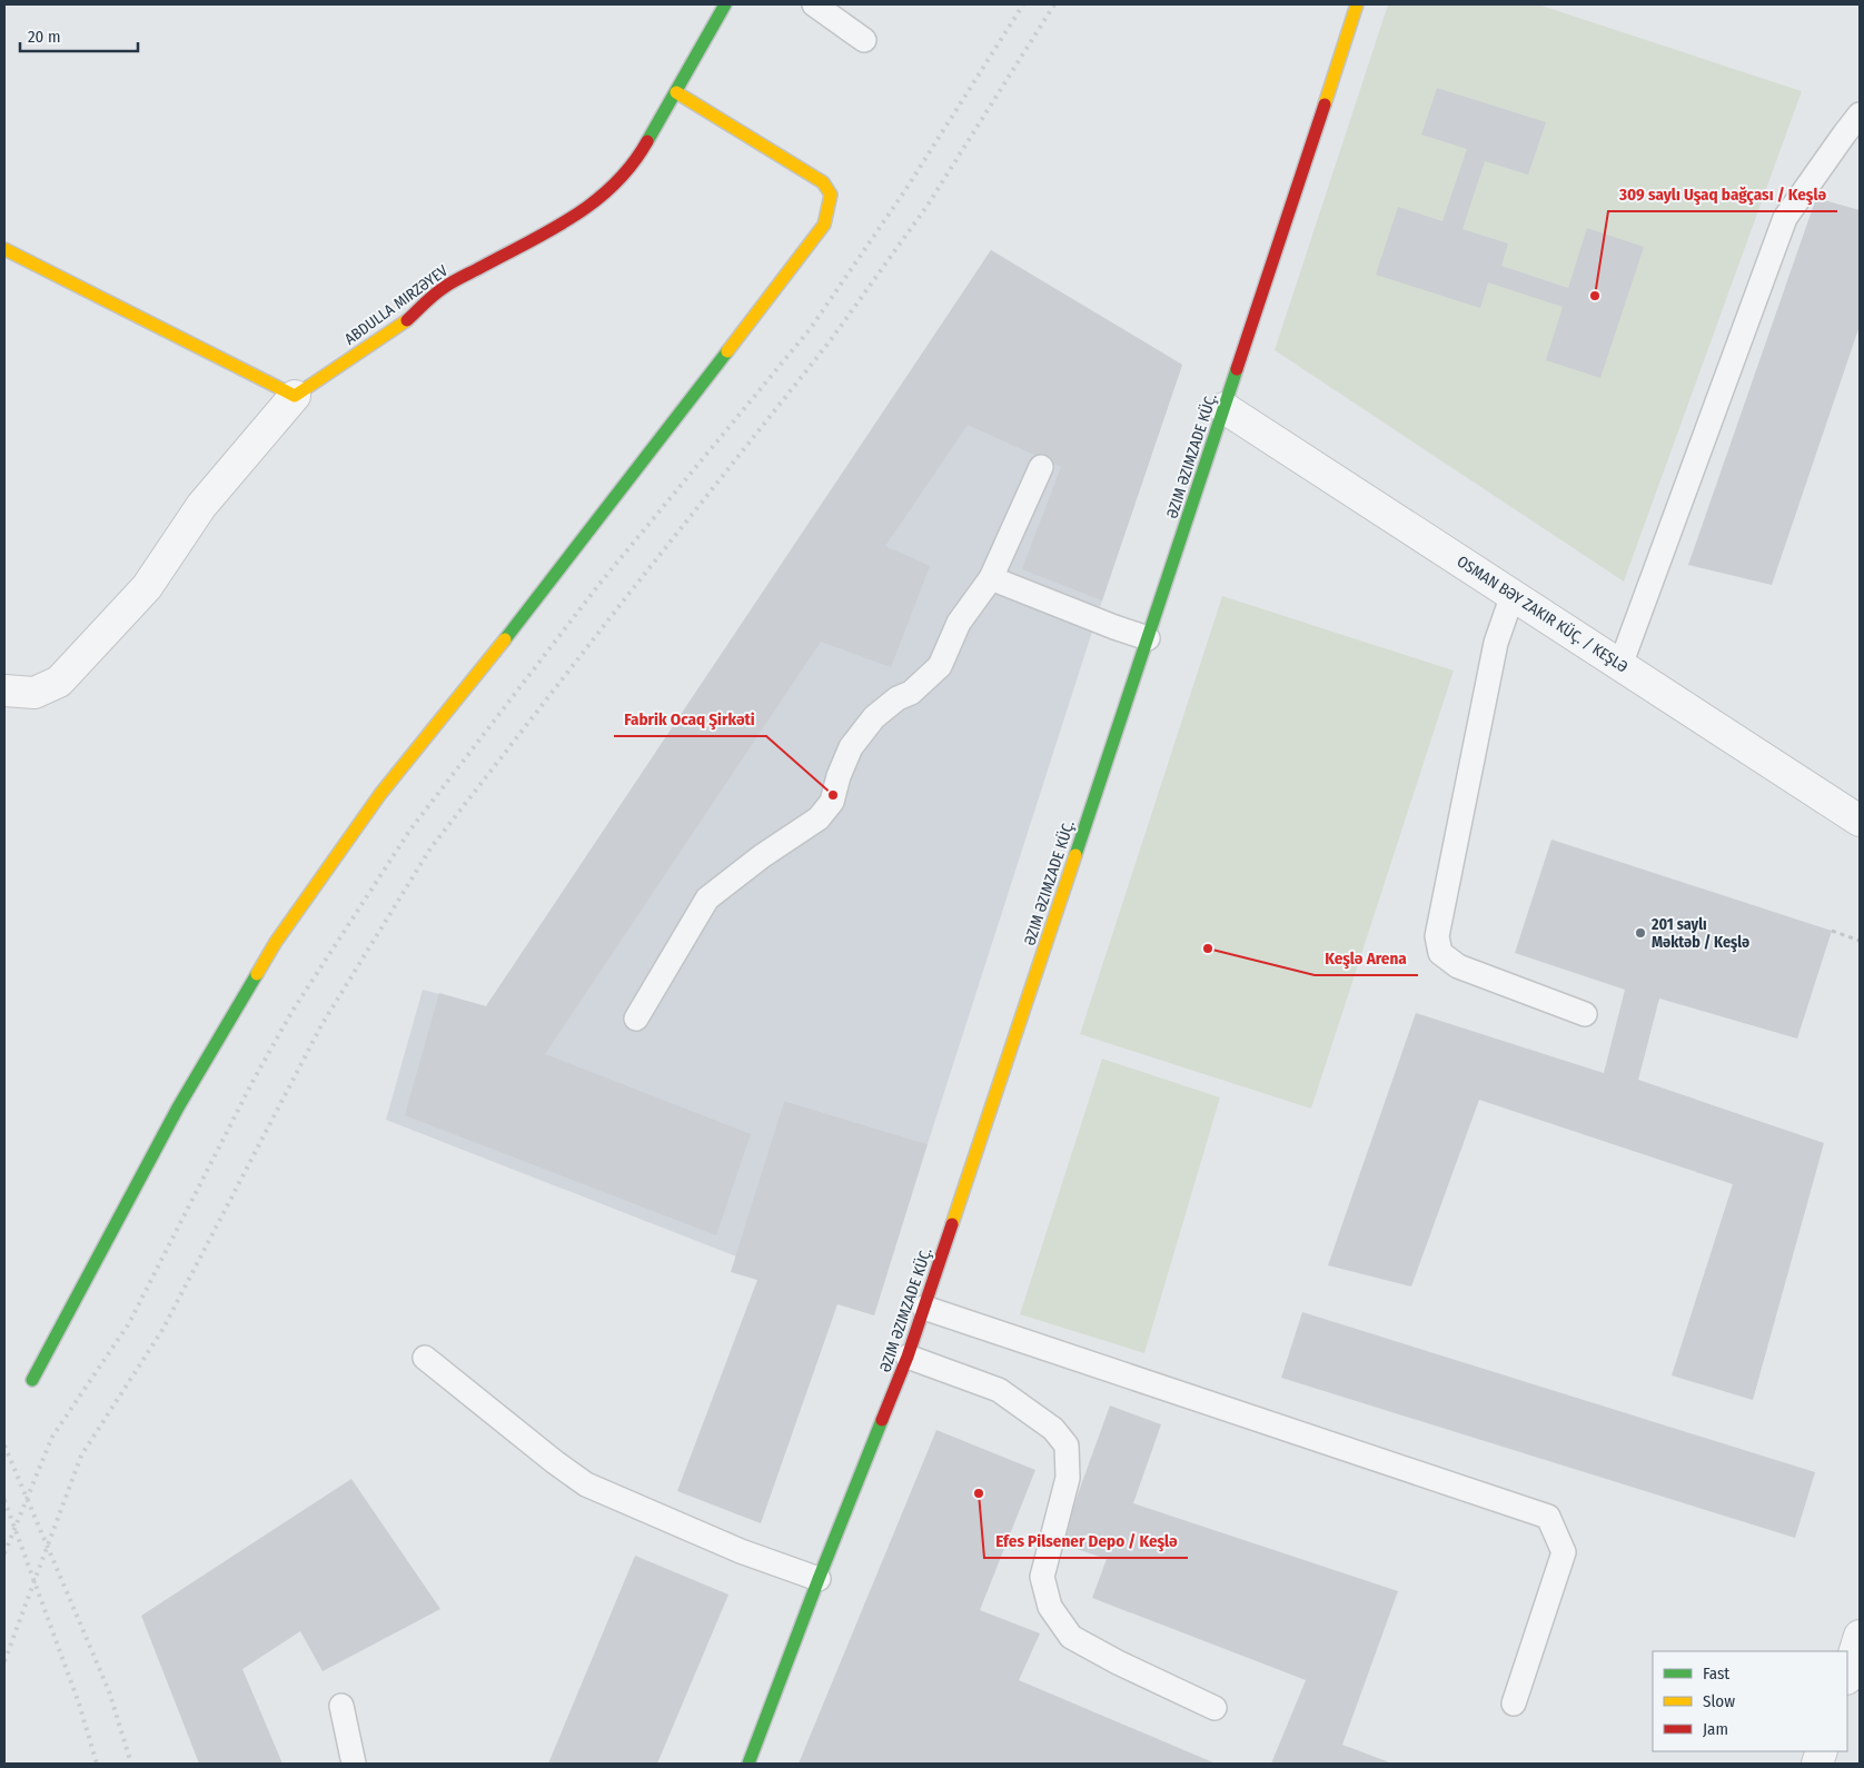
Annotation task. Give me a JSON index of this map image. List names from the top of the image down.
{
  "streets": {
    "street": ["ABDULLA MIRZƏYEV", "ƏZIM ƏZIMZADE KÜÇ.", "OSMAN BƏY ZAKIR KÜÇ. / KEŞLƏ"]
  },
  "crossings": [
    ["ƏZIM ƏZIMZADE KÜÇ.", "OSMAN BƏY ZAKIR KÜÇ. / KEŞLƏ"]
  ],
  "places": [
    "309 saylı Uşaq bağçası / Keşlə",
    "Fabrik Ocaq Şirkəti",
    "201 saylı Məktəb / Keşlə",
    "Keşlə Arena",
    "Efes Pilsener Depo / Keşlə"
  ],
  "legend": ["Fast", "Slow", "Jam"],
  "scale_bar": "20 m"
}
